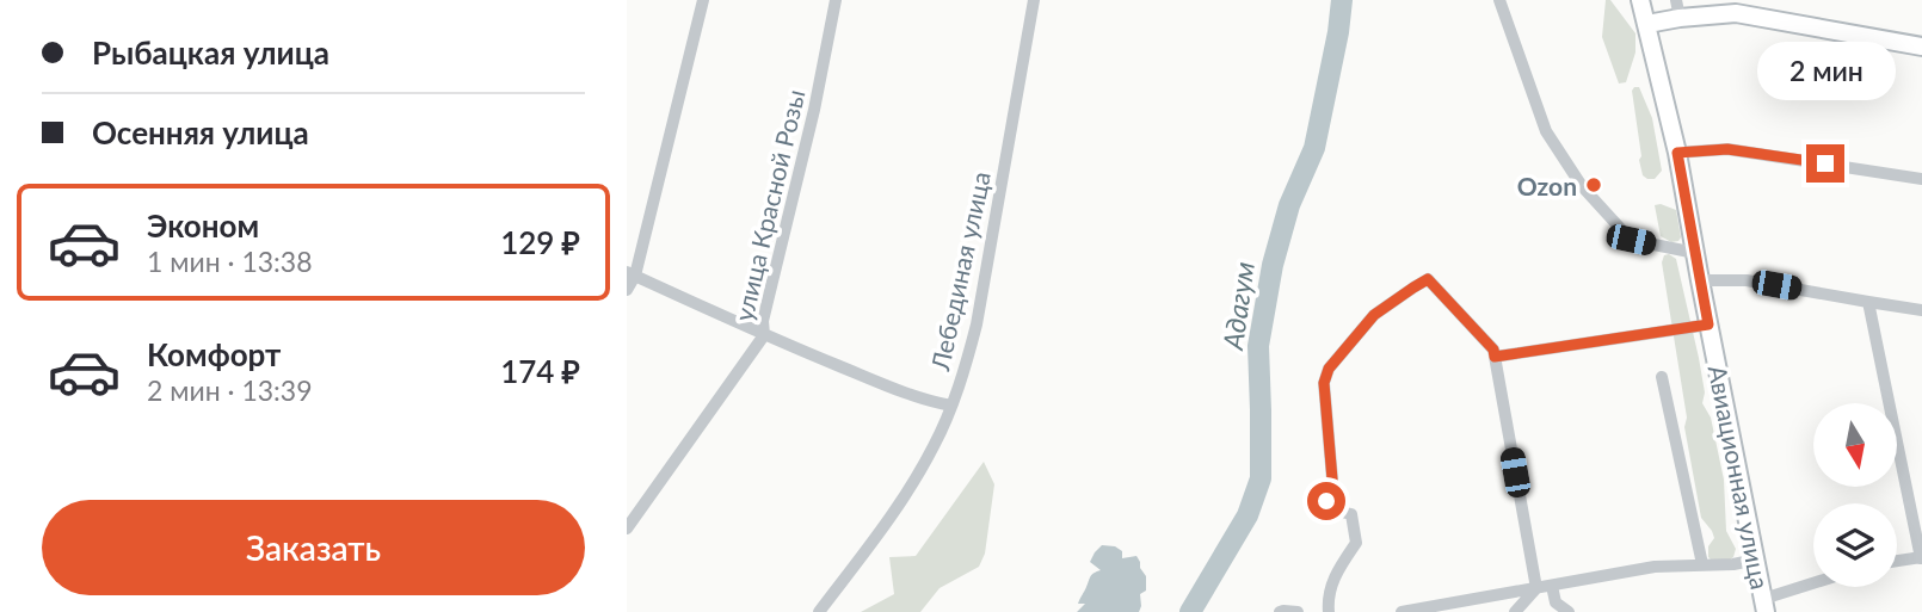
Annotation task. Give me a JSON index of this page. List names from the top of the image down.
{
  "streets": {
    "main road": ["Авиационная улица"],
    "street": ["улица Красной Розы", "Лебединая улица"]
  },
  "water": ["Адагум"],
  "places": ["Ozon"],
  "north": "bottom",
  "page": {
    "banner": ["Рыбацкая улица", "Осенняя улица"],
    "bubble": "2 мин",
    "list": [
      {
        "name": "Эконом",
        "note": "1 мин · 13:38",
        "value": "129 ₽"
      },
      {
        "name": "Комфорт",
        "note": "2 мин · 13:39",
        "value": "174 ₽"
      }
    ],
    "buttons": "Заказать"
  }
}
